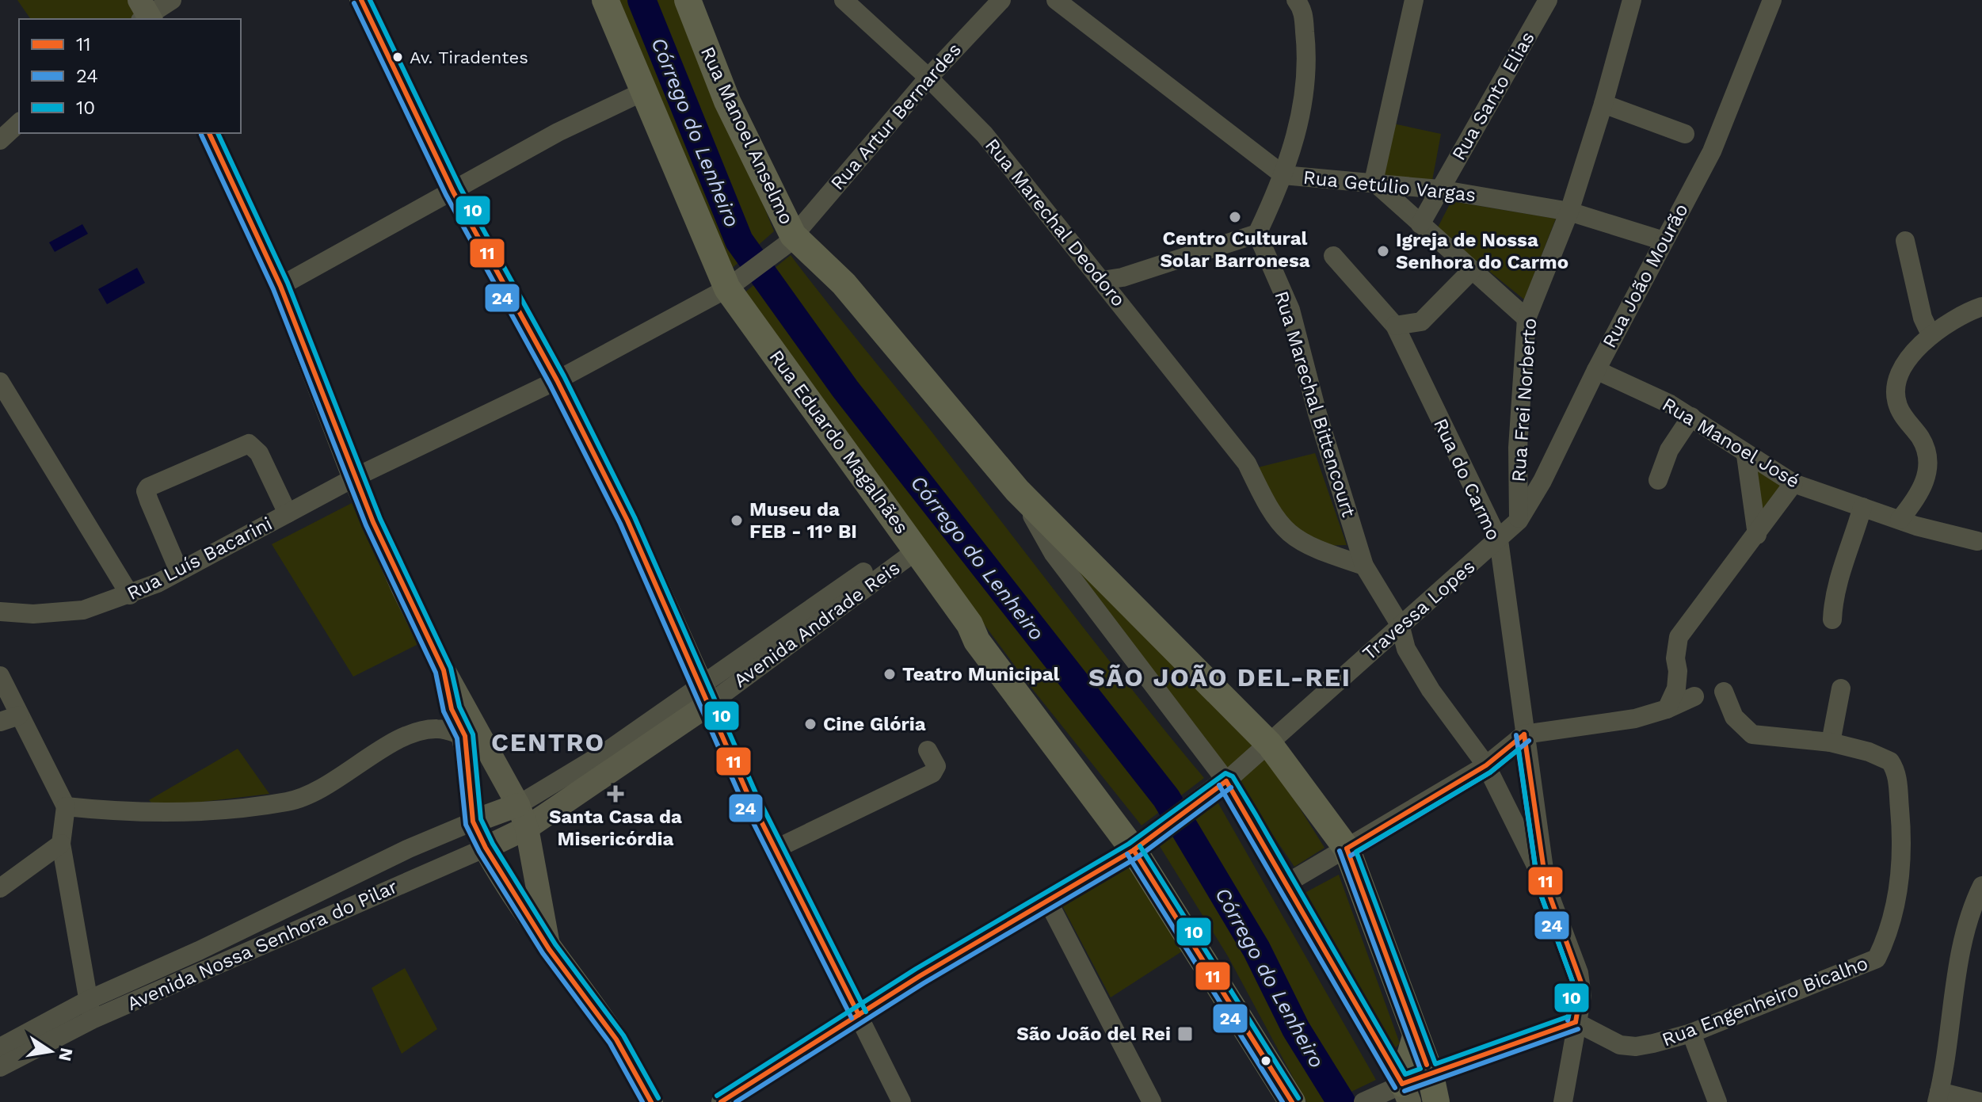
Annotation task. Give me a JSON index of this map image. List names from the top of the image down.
{
  "streets": {
    "highway": ["Rua Manoel Anselmo", "Rua Eduardo Magalhães"],
    "main road": ["Avenida Andrade Reis", "Avenida Nossa Senhora do Pilar"],
    "street": [
      "Rua Santo Elias",
      "Rua Artur Bernardes",
      "Rua Getúlio Vargas",
      "Rua Marechal Deodoro",
      "Rua João Mourão",
      "Rua Frei Norberto",
      "Rua Marechal Bittencourt",
      "Rua Manoel José",
      "Rua do Carmo",
      "Rua Luís Bacarini",
      "Travessa Lopes",
      "Rua Engenheiro Bicalho"
    ]
  },
  "crossings": [
    ["Rua Santo Elias", "Rua Getúlio Vargas"],
    ["Rua Artur Bernardes", "Rua Manoel Anselmo"],
    ["Rua Artur Bernardes", "Rua Marechal Deodoro"],
    ["Rua Artur Bernardes", "Rua Eduardo Magalhães"],
    ["Rua Artur Bernardes", "Rua Luís Bacarini"],
    ["Rua Getúlio Vargas", "Rua João Mourão"],
    ["Rua Getúlio Vargas", "Rua Frei Norberto"],
    ["Rua Marechal Deodoro", "Rua Marechal Bittencourt"],
    ["Rua João Mourão", "Rua Frei Norberto"],
    ["Rua João Mourão", "Rua Manoel José"],
    ["Rua João Mourão", "Rua do Carmo"],
    ["Rua João Mourão", "Travessa Lopes"],
    ["Rua Marechal Bittencourt", "Rua do Carmo"],
    ["Rua Marechal Bittencourt", "Travessa Lopes"],
    ["Rua Eduardo Magalhães", "Avenida Andrade Reis"],
    ["Rua do Carmo", "Travessa Lopes"],
    ["Avenida Andrade Reis", "Avenida Nossa Senhora do Pilar"]
  ],
  "districts": ["SÃO JOÃO DEL-REI", "CENTRO"],
  "water": ["Córrego do Lenheiro"],
  "places": {
    "other": [
      "Av. Tiradentes",
      "Centro Cultural Solar Barronesa",
      "Igreja de Nossa Senhora do Carmo",
      "Museu da FEB - 11° BI",
      "Teatro Municipal",
      "Cine Glória"
    ],
    "health": ["Santa Casa da Misericórdia"],
    "transit": ["São João del Rei"]
  },
  "lines": ["transit line 11", "transit line 10", "transit line 24"],
  "legend": ["11", "24", "10"],
  "north": "right"
}
